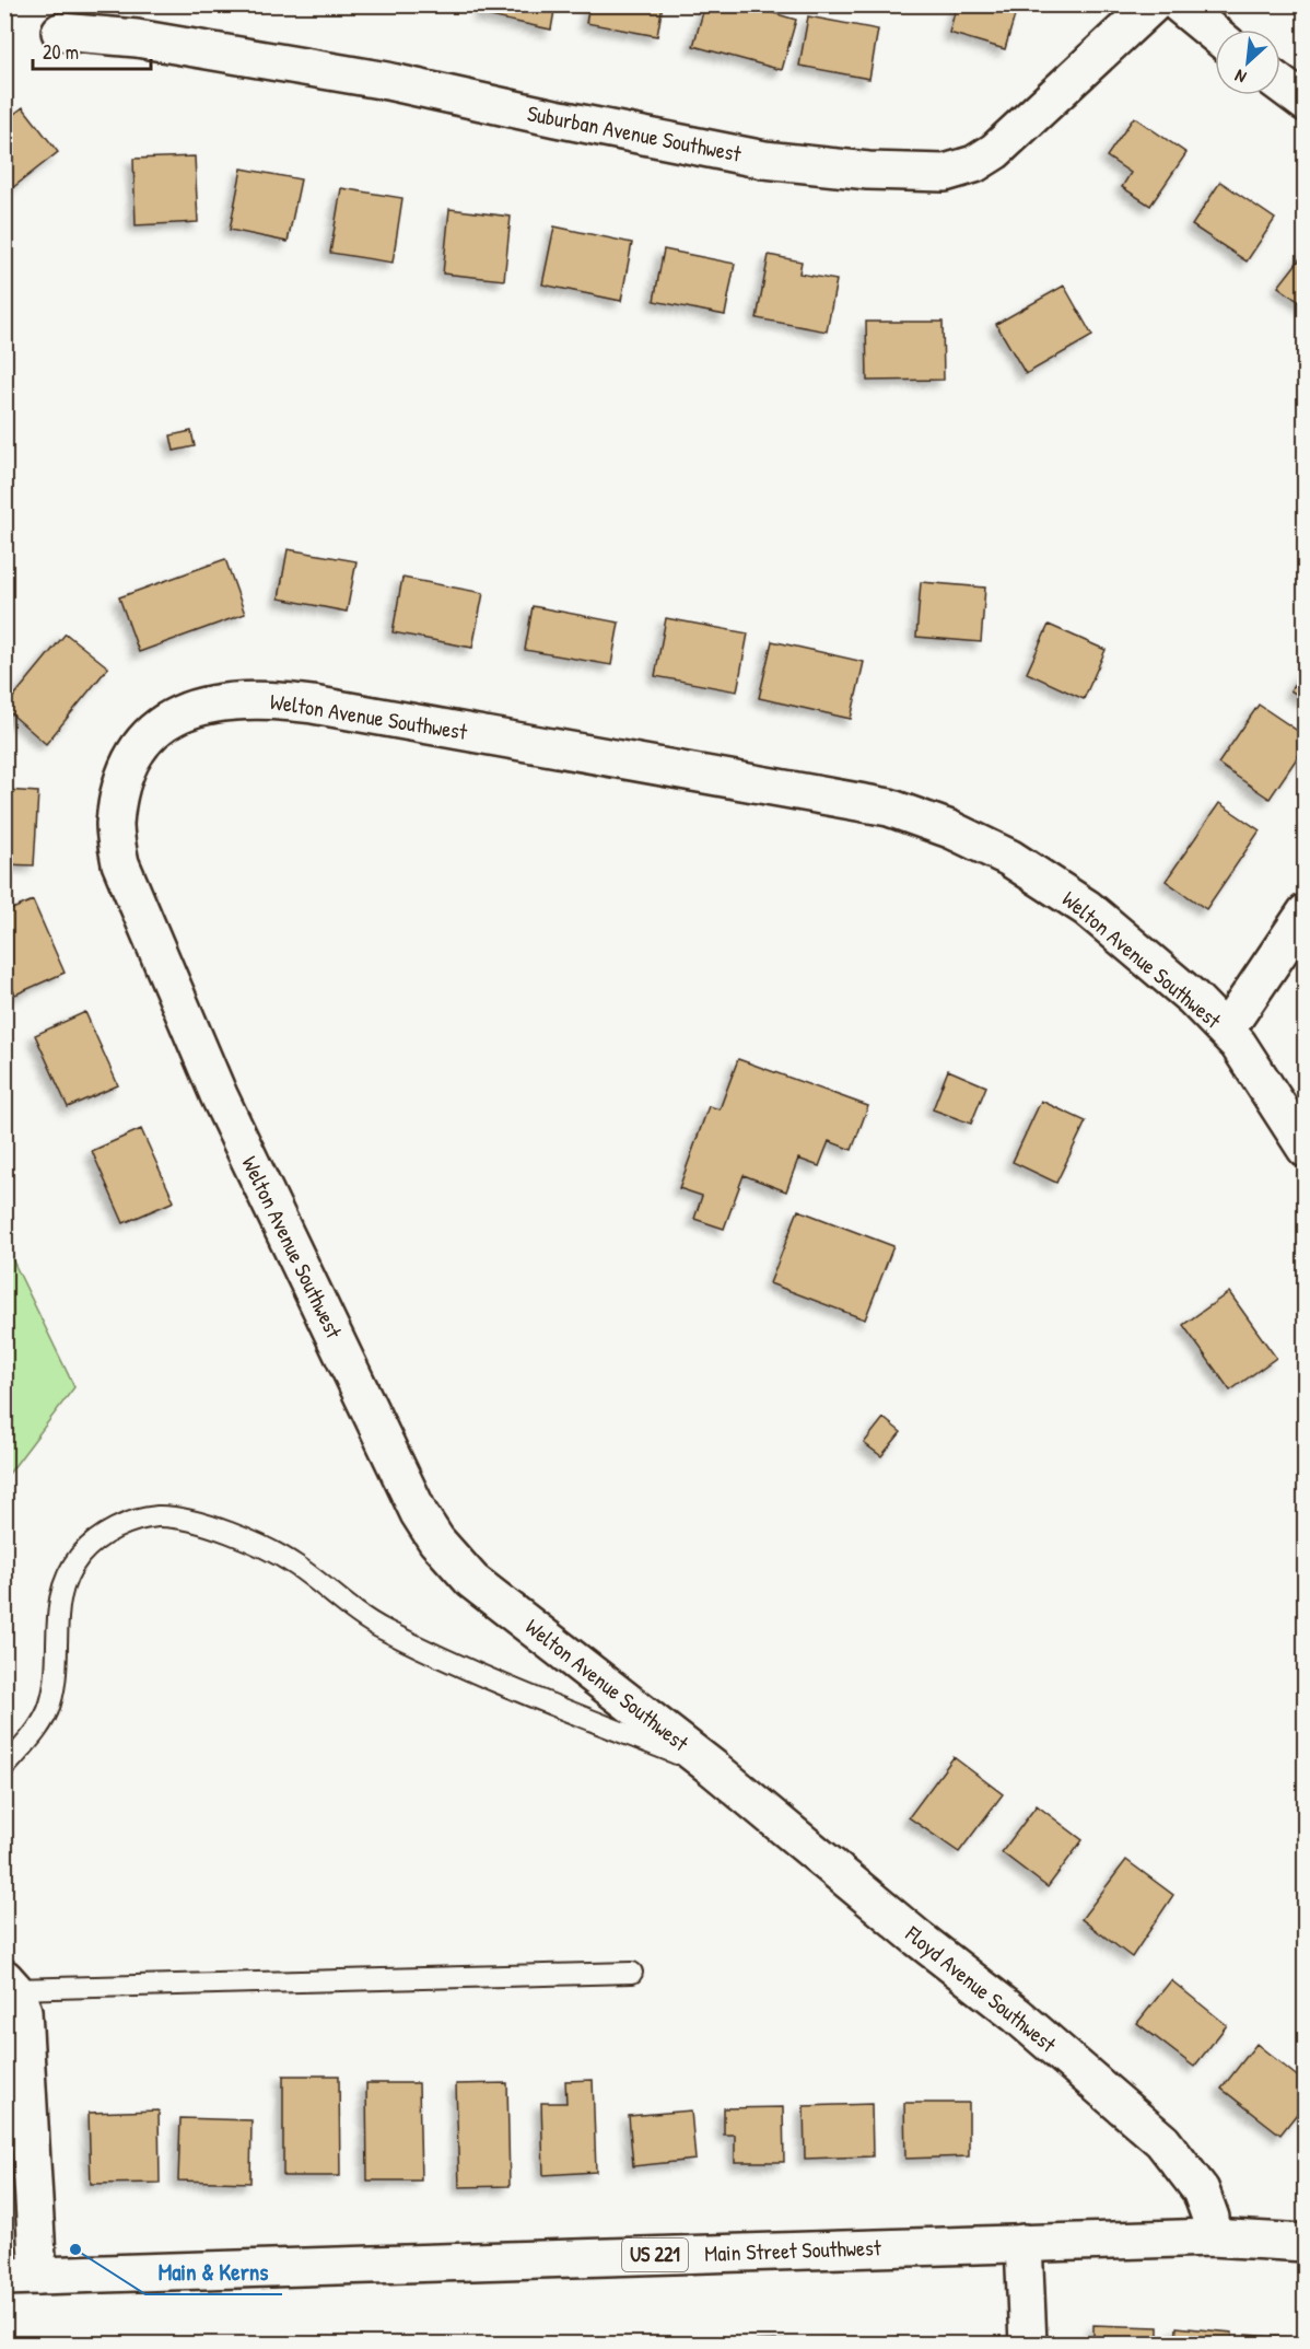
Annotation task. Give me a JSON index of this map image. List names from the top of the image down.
{
  "streets": {
    "street": [
      "Suburban Avenue Southwest",
      "Welton Avenue Southwest",
      "Floyd Avenue Southwest",
      "Main Street Southwest",
      "US 221"
    ]
  },
  "crossings": [
    ["Welton Avenue Southwest", "Floyd Avenue Southwest"],
    ["Floyd Avenue Southwest", "Main Street Southwest"]
  ],
  "places": ["Main & Kerns"],
  "scale_bar": "20 m",
  "north": "bottom left"
}
